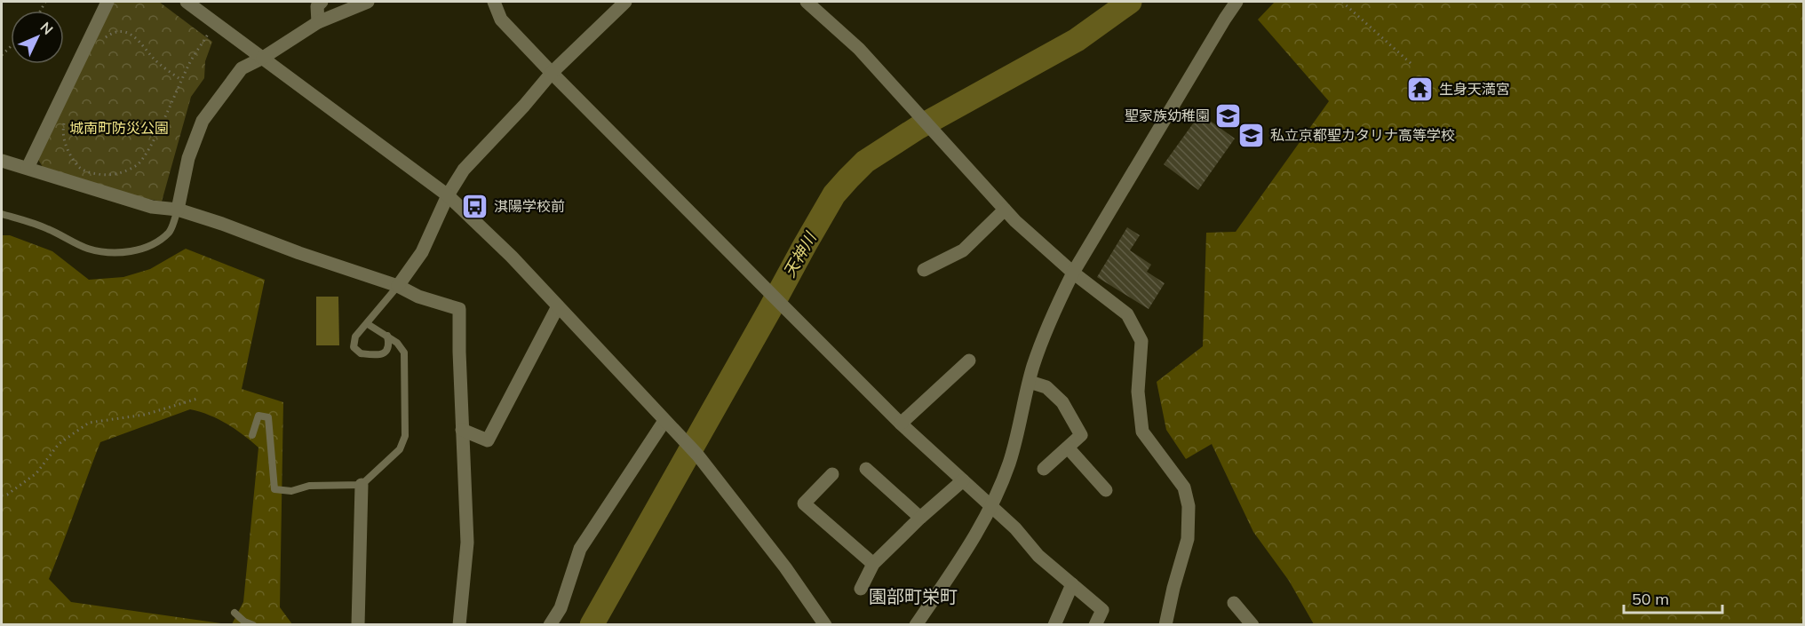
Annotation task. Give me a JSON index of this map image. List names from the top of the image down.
{
  "districts": ["園部町栄町"],
  "water": ["天神川"],
  "parks": ["城南町防災公園"],
  "places": {
    "temple": ["生身天満宮"],
    "school or university": ["聖家族幼稚園", "私立京都聖カタリナ高等学校"],
    "bus stop": ["淇陽学校前"]
  },
  "scale_bar": "50 m",
  "north": "top right"
}
